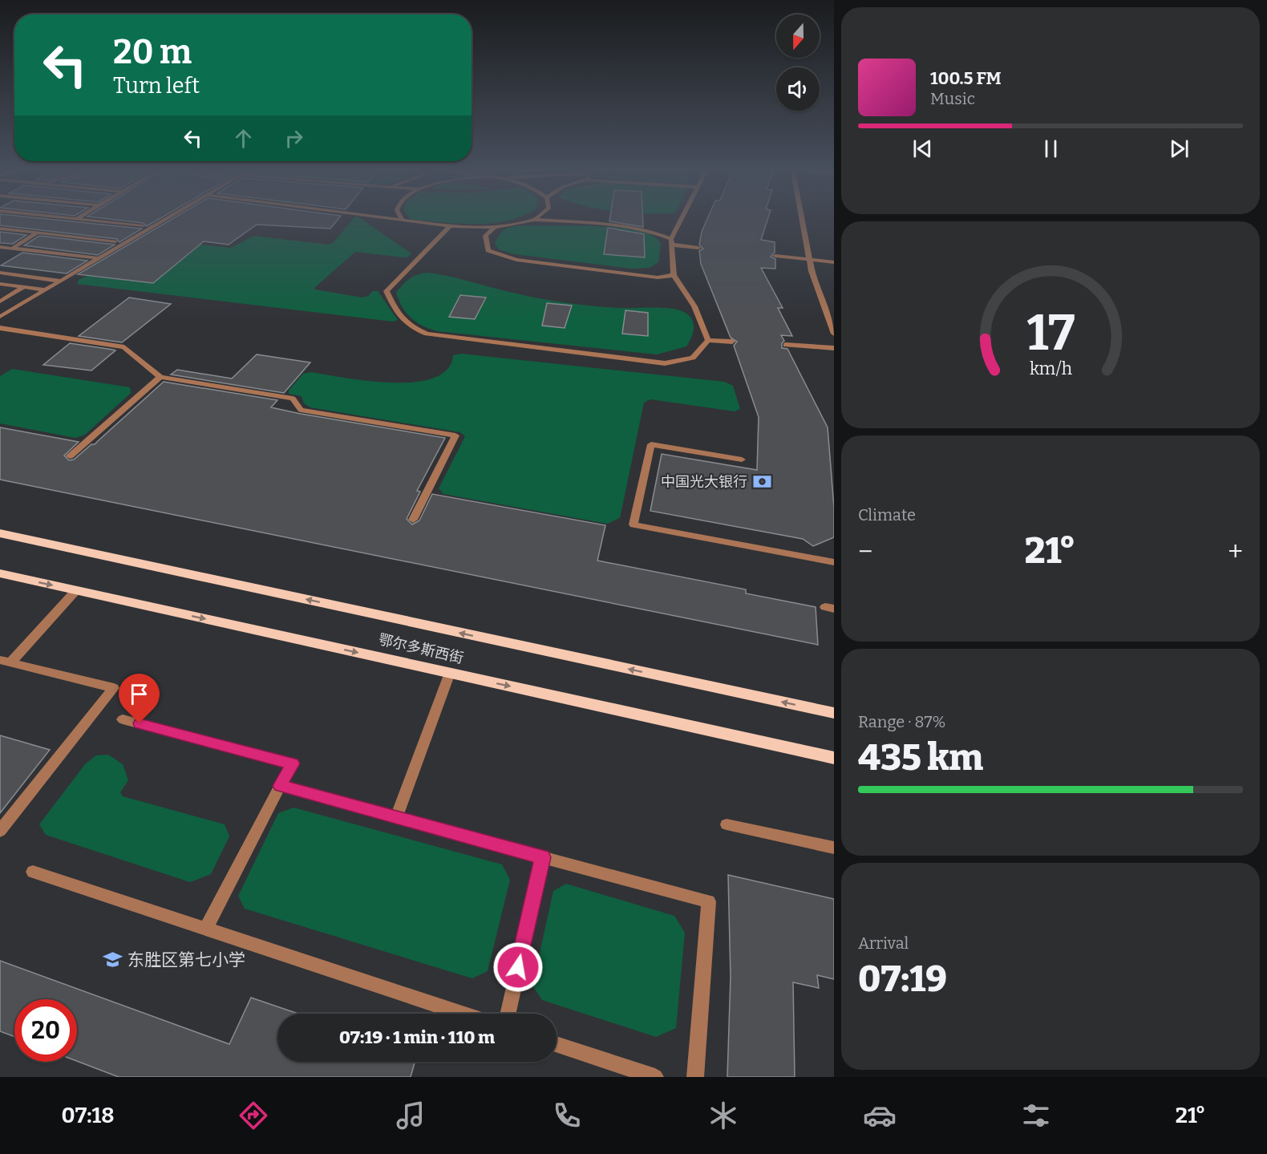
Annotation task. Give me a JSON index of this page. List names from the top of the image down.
{
  "streets": {
    "main road": ["鄂尔多斯西街"]
  },
  "places": {
    "bank": ["中国光大银行"],
    "school or university": ["东胜区第七小学"]
  },
  "north": "bottom",
  "page": {
    "turn": ["20 m", "Turn left"],
    "song": ["100.5 FM", "Music"],
    "tile": [
      "Climate",
      ["Range · 87%", "435 km"],
      ["Arrival", "07:19"]
    ],
    "heat": ["−", "21°", "+"],
    "limit": "20",
    "trip": "07:19 · 1 min · 110 m",
    "tabs": ["07:18", "21°"],
    "gauge": ["17", "km/h"]
  }
}
